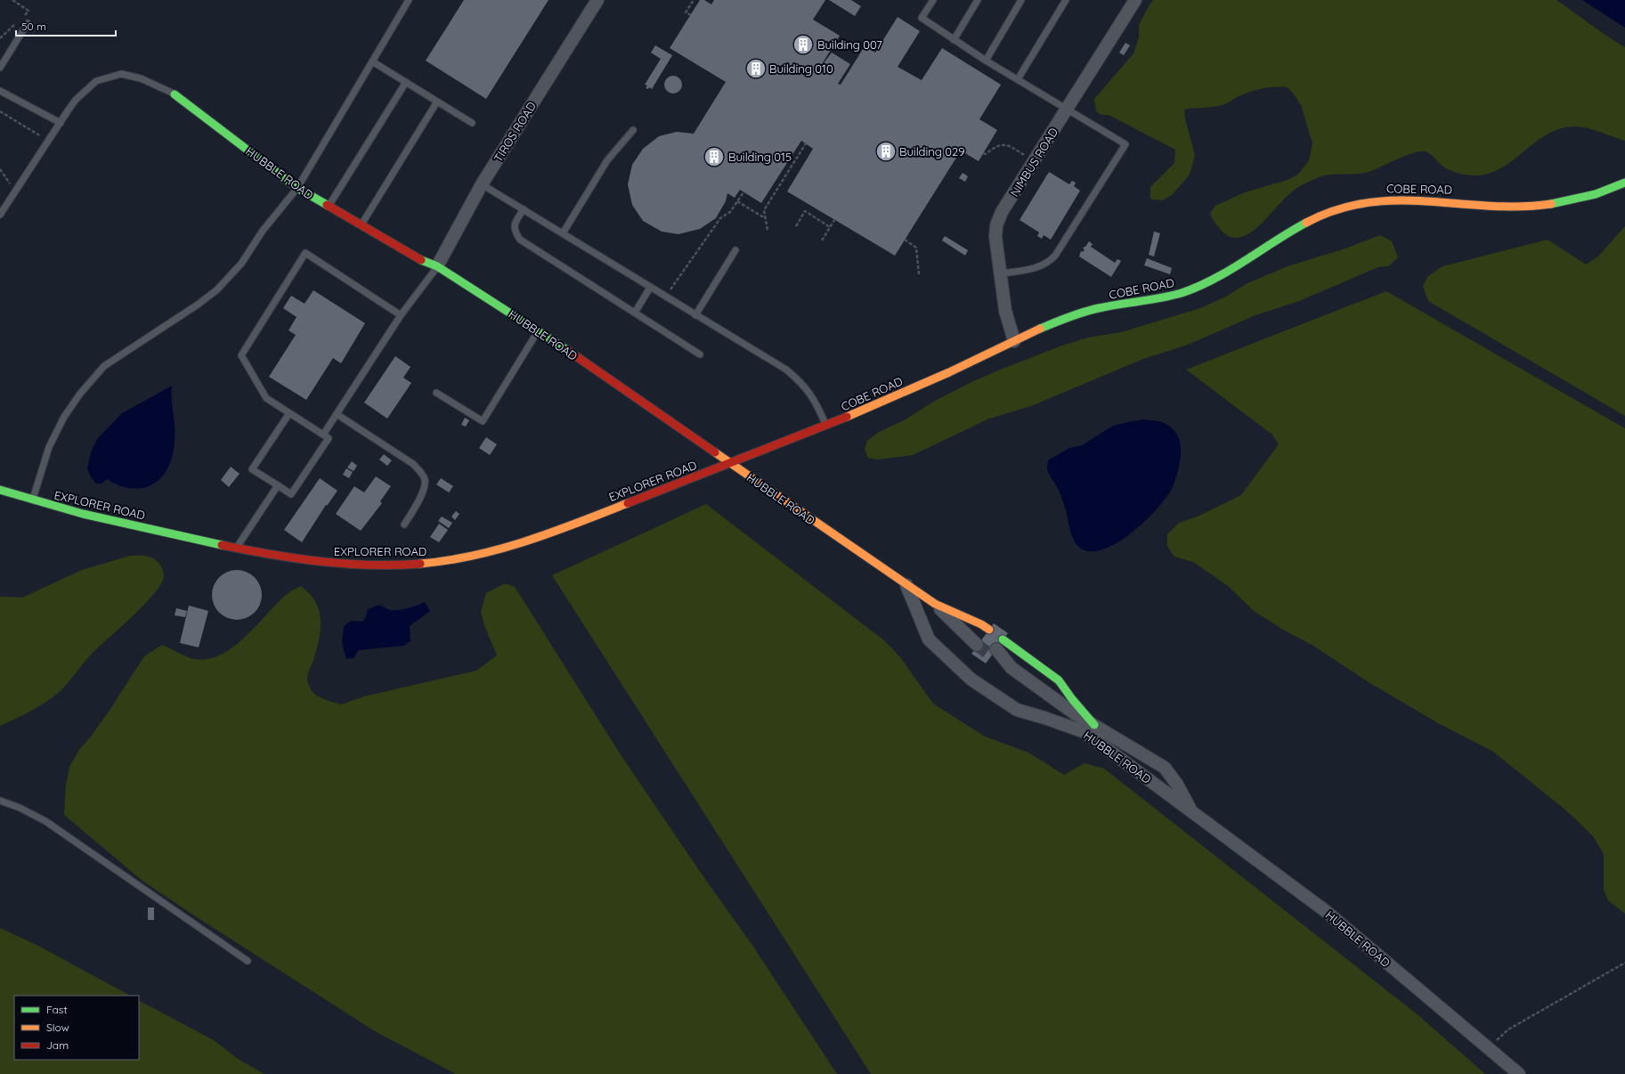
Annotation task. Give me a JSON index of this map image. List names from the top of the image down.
{
  "streets": {
    "street": [
      "TIROS ROAD",
      "NIMBUS ROAD",
      "HUBBLE ROAD",
      "COBE ROAD",
      "EXPLORER ROAD"
    ]
  },
  "crossings": [
    ["TIROS ROAD", "HUBBLE ROAD"],
    ["NIMBUS ROAD", "COBE ROAD"],
    ["HUBBLE ROAD", "COBE ROAD"],
    ["HUBBLE ROAD", "EXPLORER ROAD"],
    ["COBE ROAD", "EXPLORER ROAD"]
  ],
  "places": {
    "building": [
      "Building 007",
      "Building 010",
      "Building 029",
      "Building 015"
    ]
  },
  "legend": ["Fast", "Slow", "Jam"],
  "scale_bar": "50 m"
}
